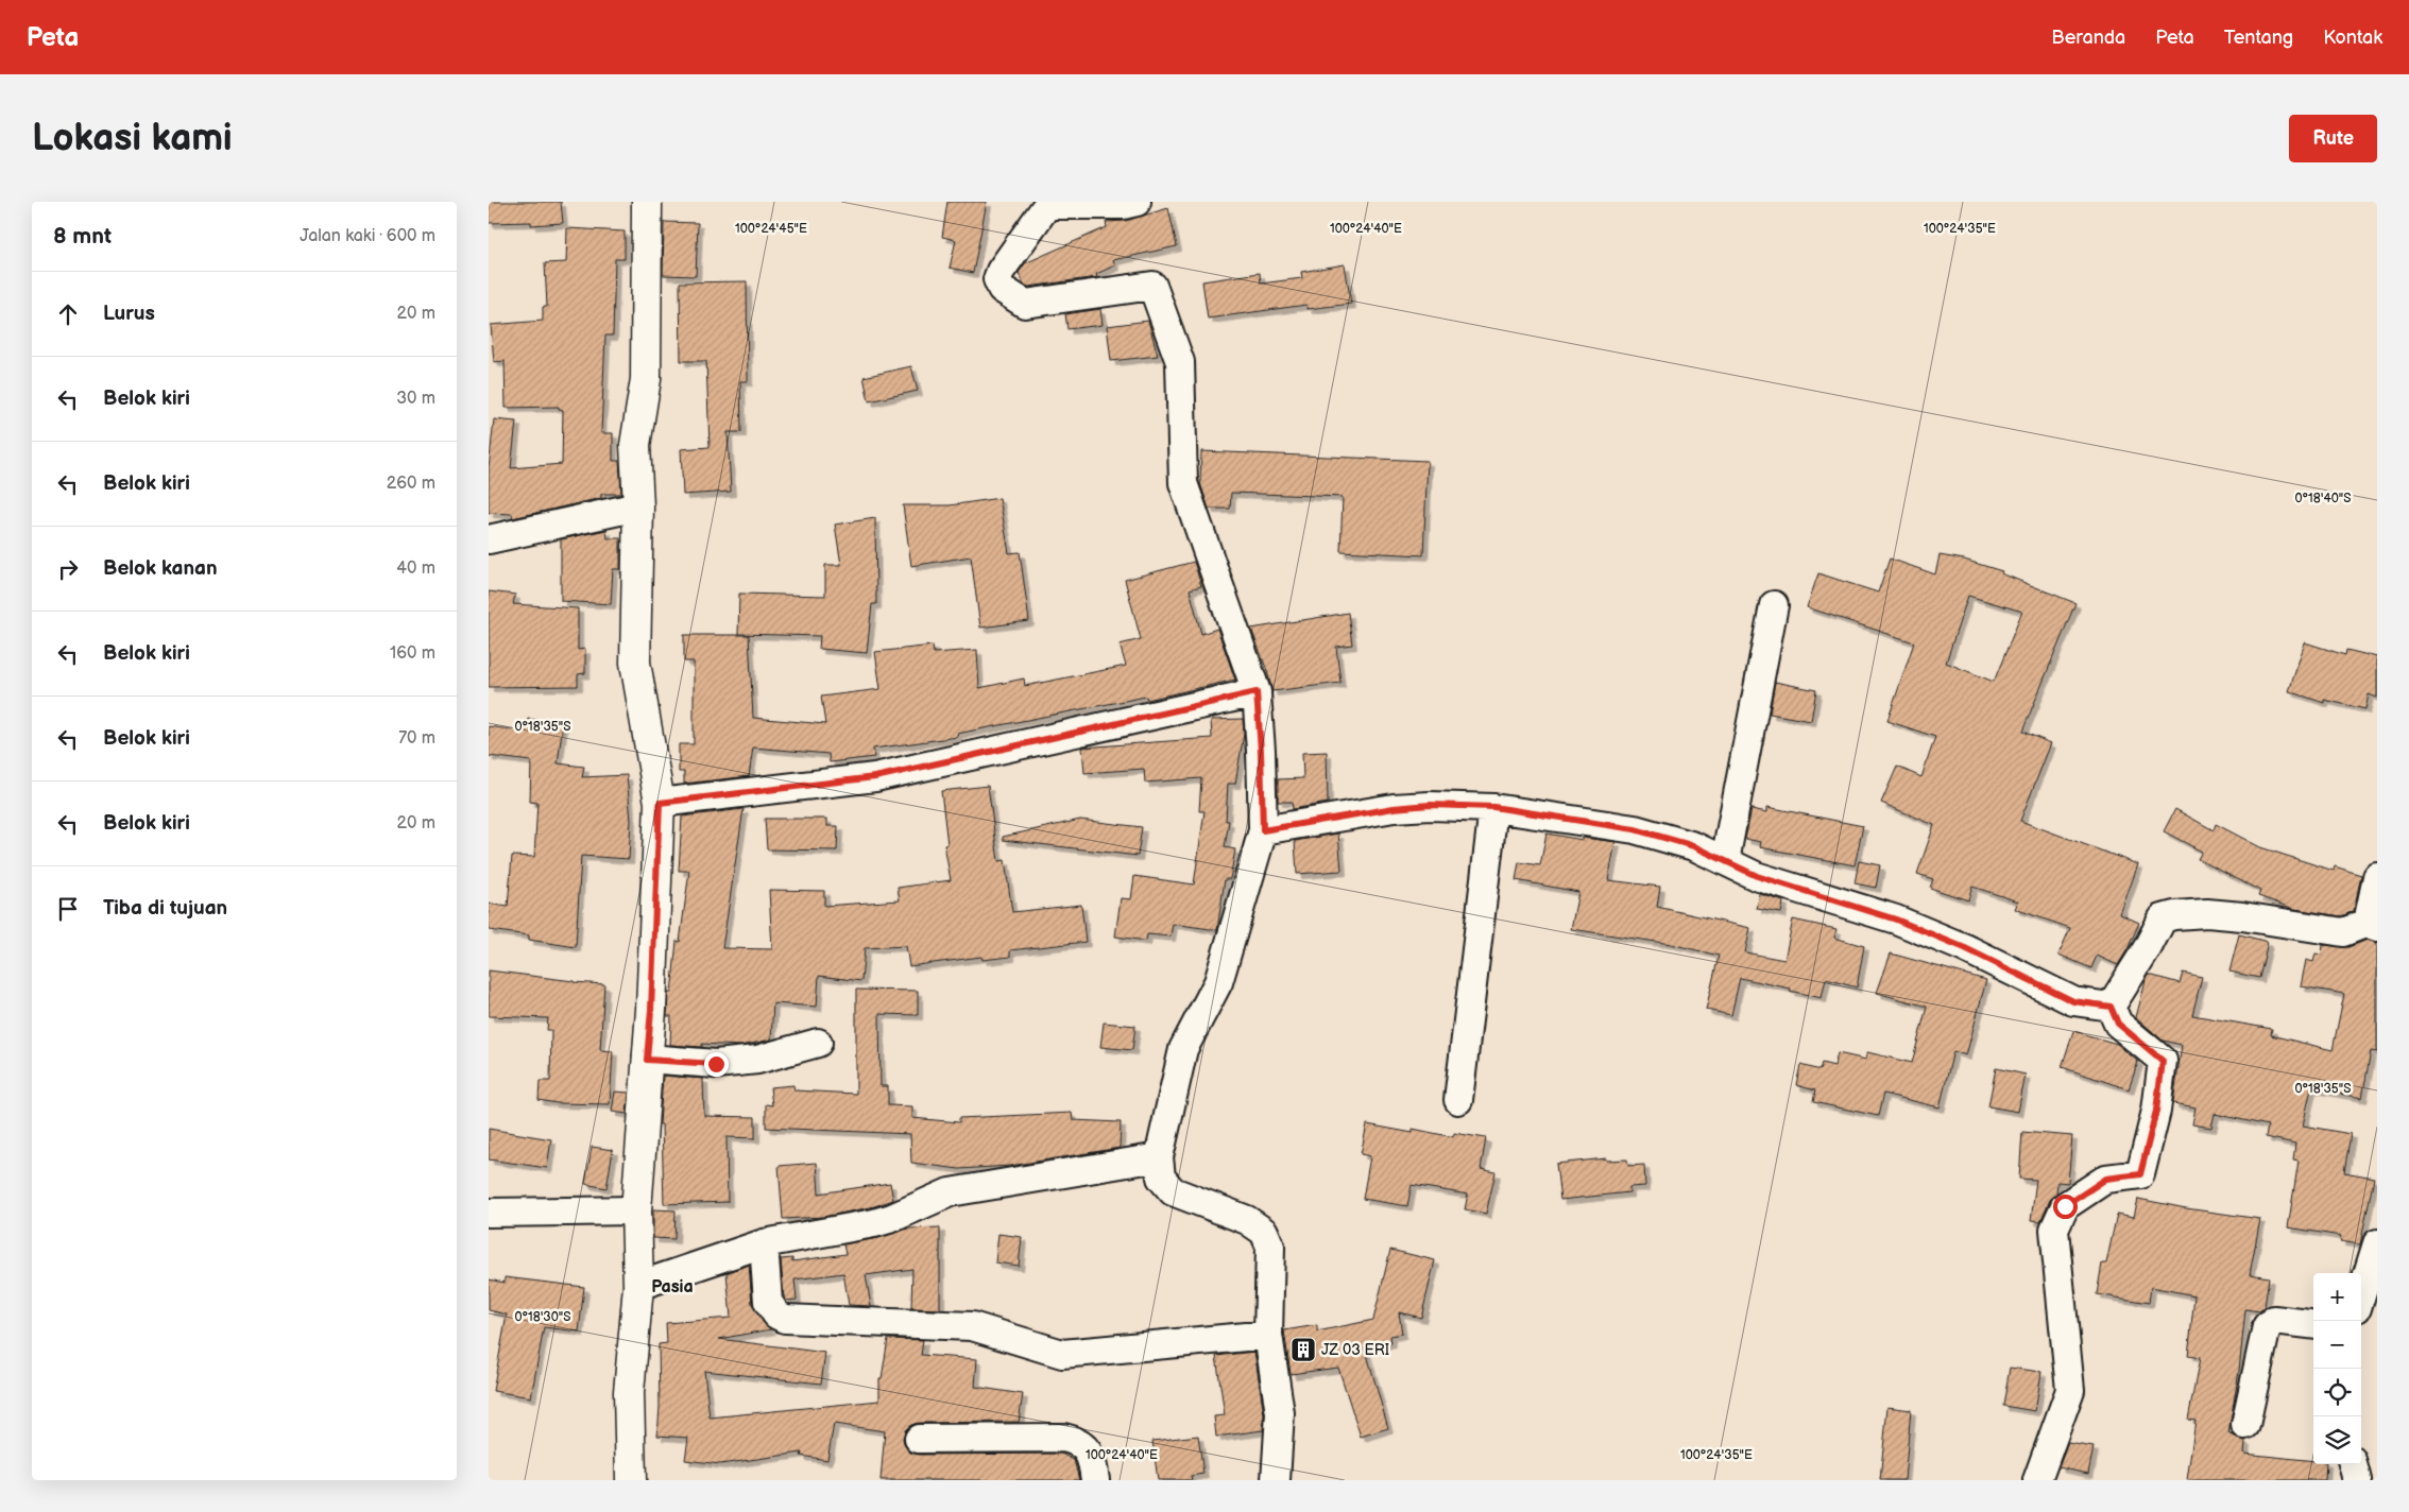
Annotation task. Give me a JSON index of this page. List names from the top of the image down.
{
  "districts": ["Pasia"],
  "places": {
    "building": ["JZ 03 ERI"]
  },
  "page": {
    "header": "Peta",
    "nav": [
      "Beranda",
      "Peta",
      "Tentang",
      "Kontak"
    ],
    "buttons": "Rute",
    "title": "Lokasi kami",
    "heading": ["8 mnt", "Jalan kaki · 600 m"],
    "list": [
      ["Lurus", "20 m"],
      ["Belok kiri", "30 m"],
      ["Belok kiri", "260 m"],
      ["Belok kanan", "40 m"],
      ["Belok kiri", "160 m"],
      ["Belok kiri", "70 m"],
      ["Belok kiri", "20 m"],
      "Tiba di tujuan"
    ],
    "map_buttons": ["+", "−"]
  },
  "coordinates": [
    "100°24'45\"E",
    "100°24'40\"E",
    "100°24'35\"E",
    "0°18'40\"S",
    "0°18'35\"S",
    "0°18'30\"S"
  ]
}
